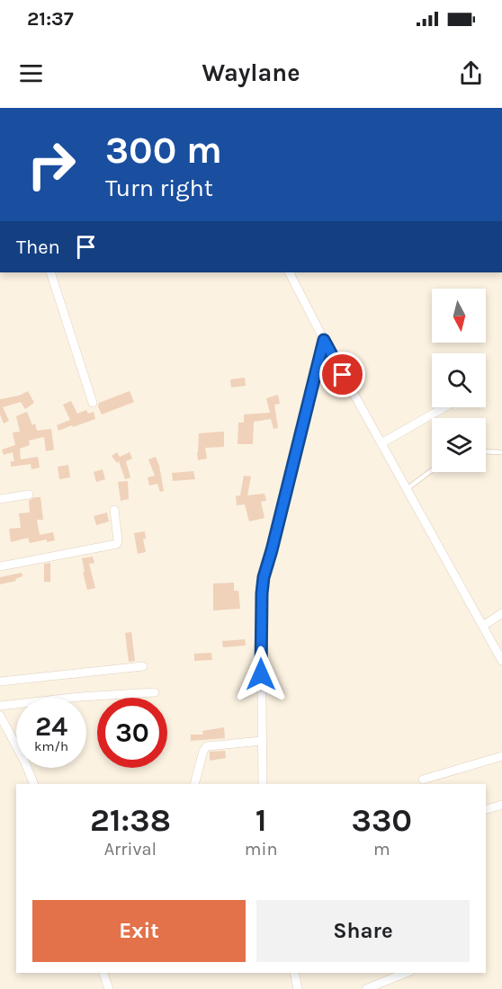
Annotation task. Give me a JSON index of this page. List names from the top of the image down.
{
  "north": "bottom",
  "page": {
    "status": "21:37",
    "header": "Waylane",
    "turn": ["300 m", "Turn right"],
    "then": "Then",
    "speed": "24 km/h",
    "limit": "30",
    "eta": [
      "21:38",
      "Arrival",
      "1",
      "min",
      "330",
      "m"
    ],
    "buttons": ["Exit", "Share"]
  }
}
